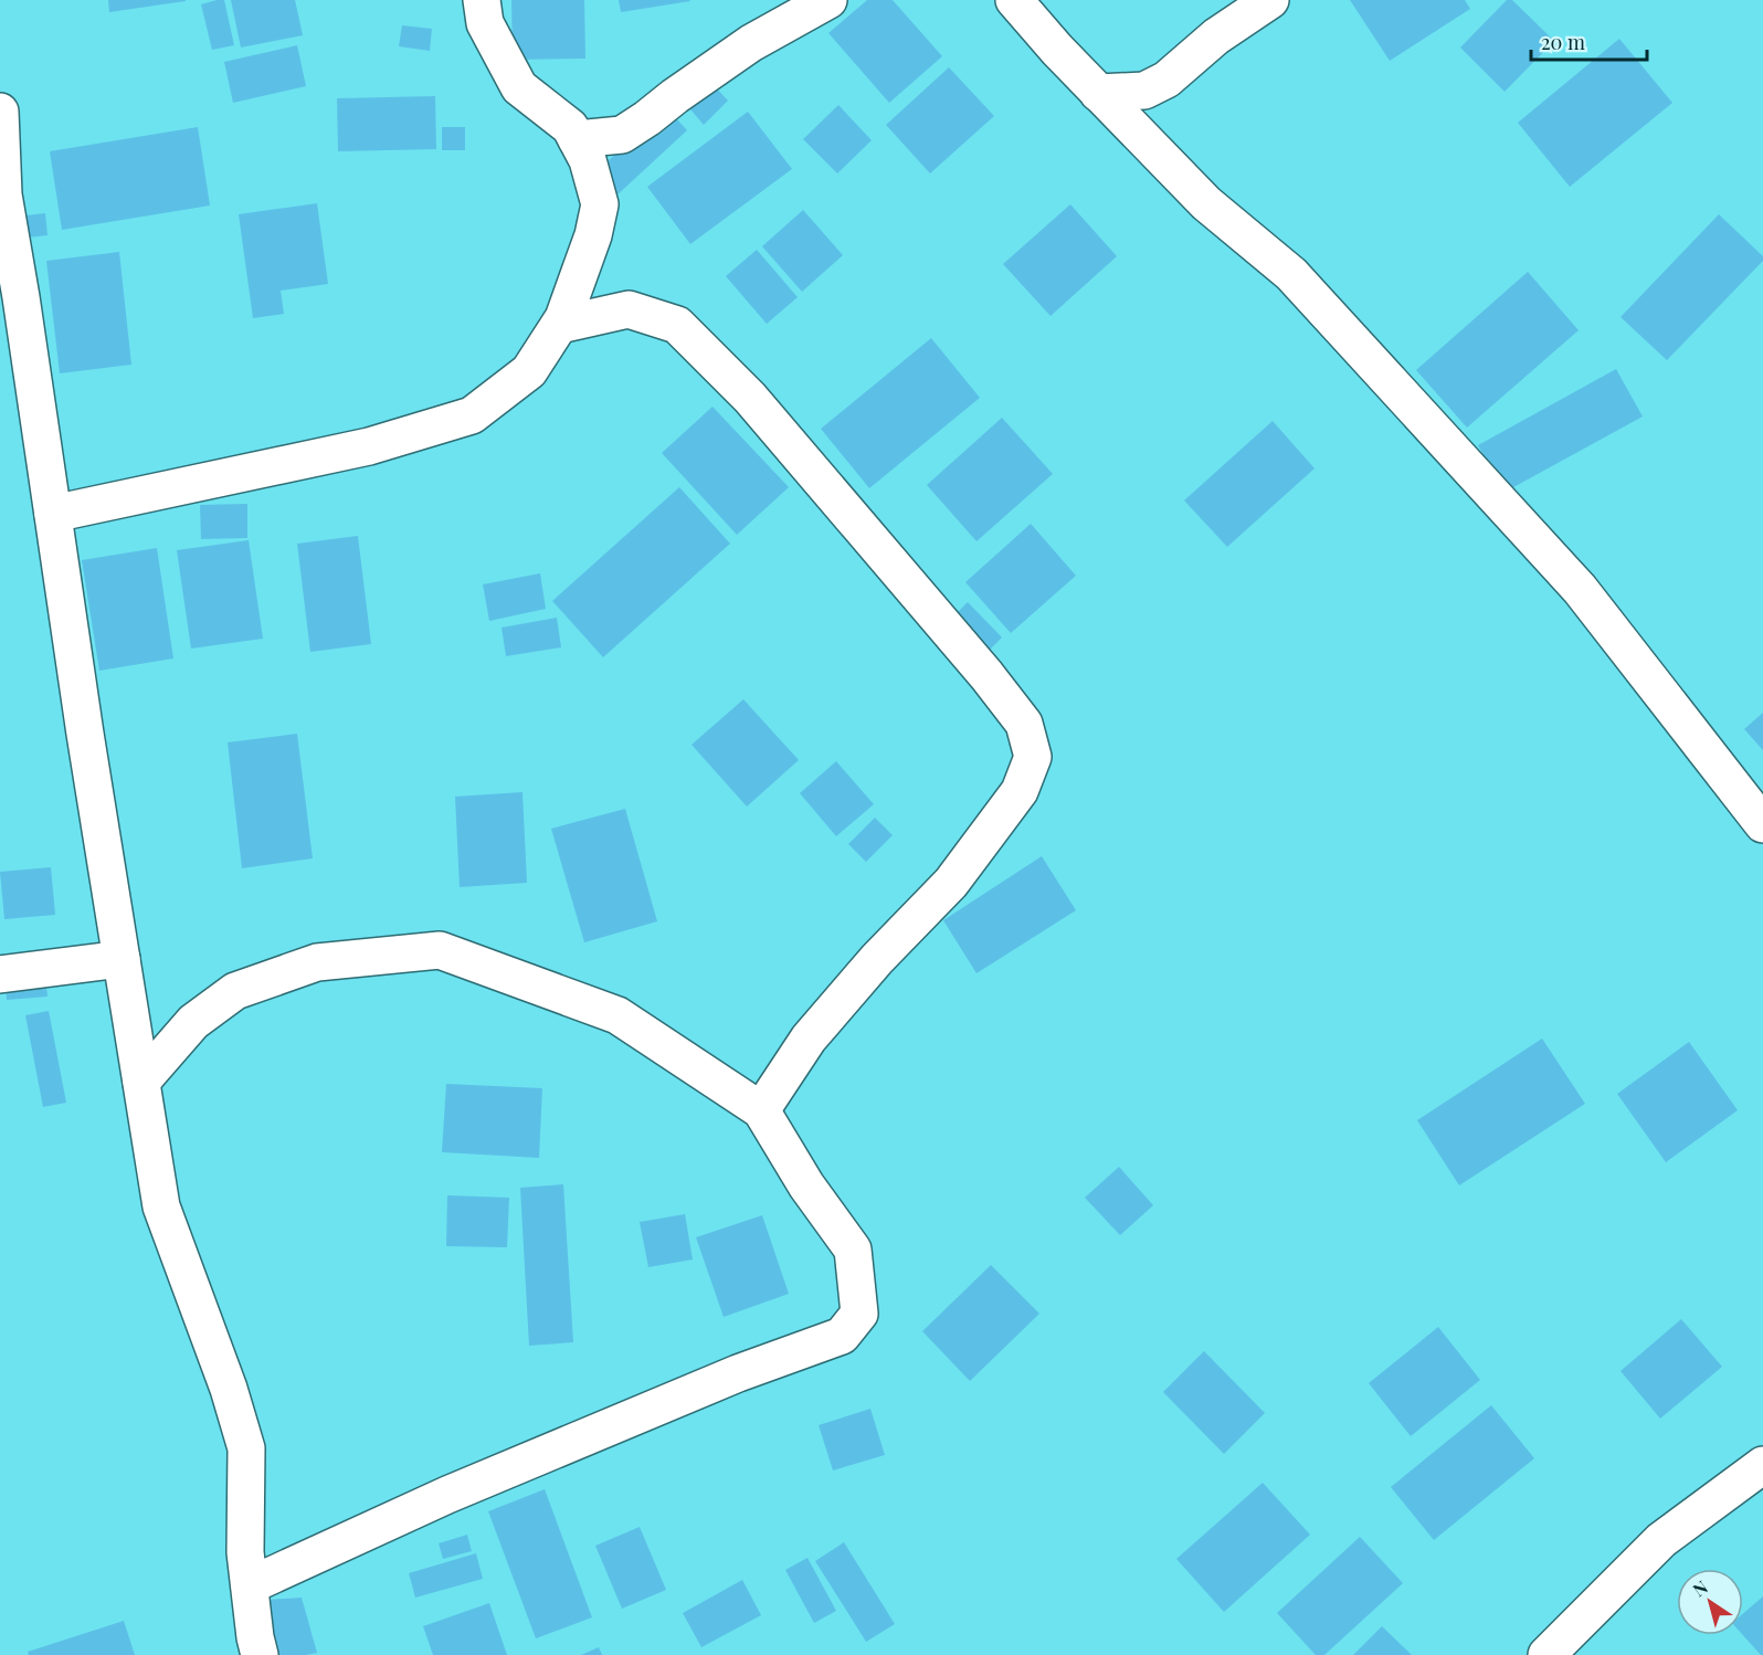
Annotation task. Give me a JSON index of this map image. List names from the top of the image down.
{
  "scale_bar": "20 m",
  "north": "top left"
}
